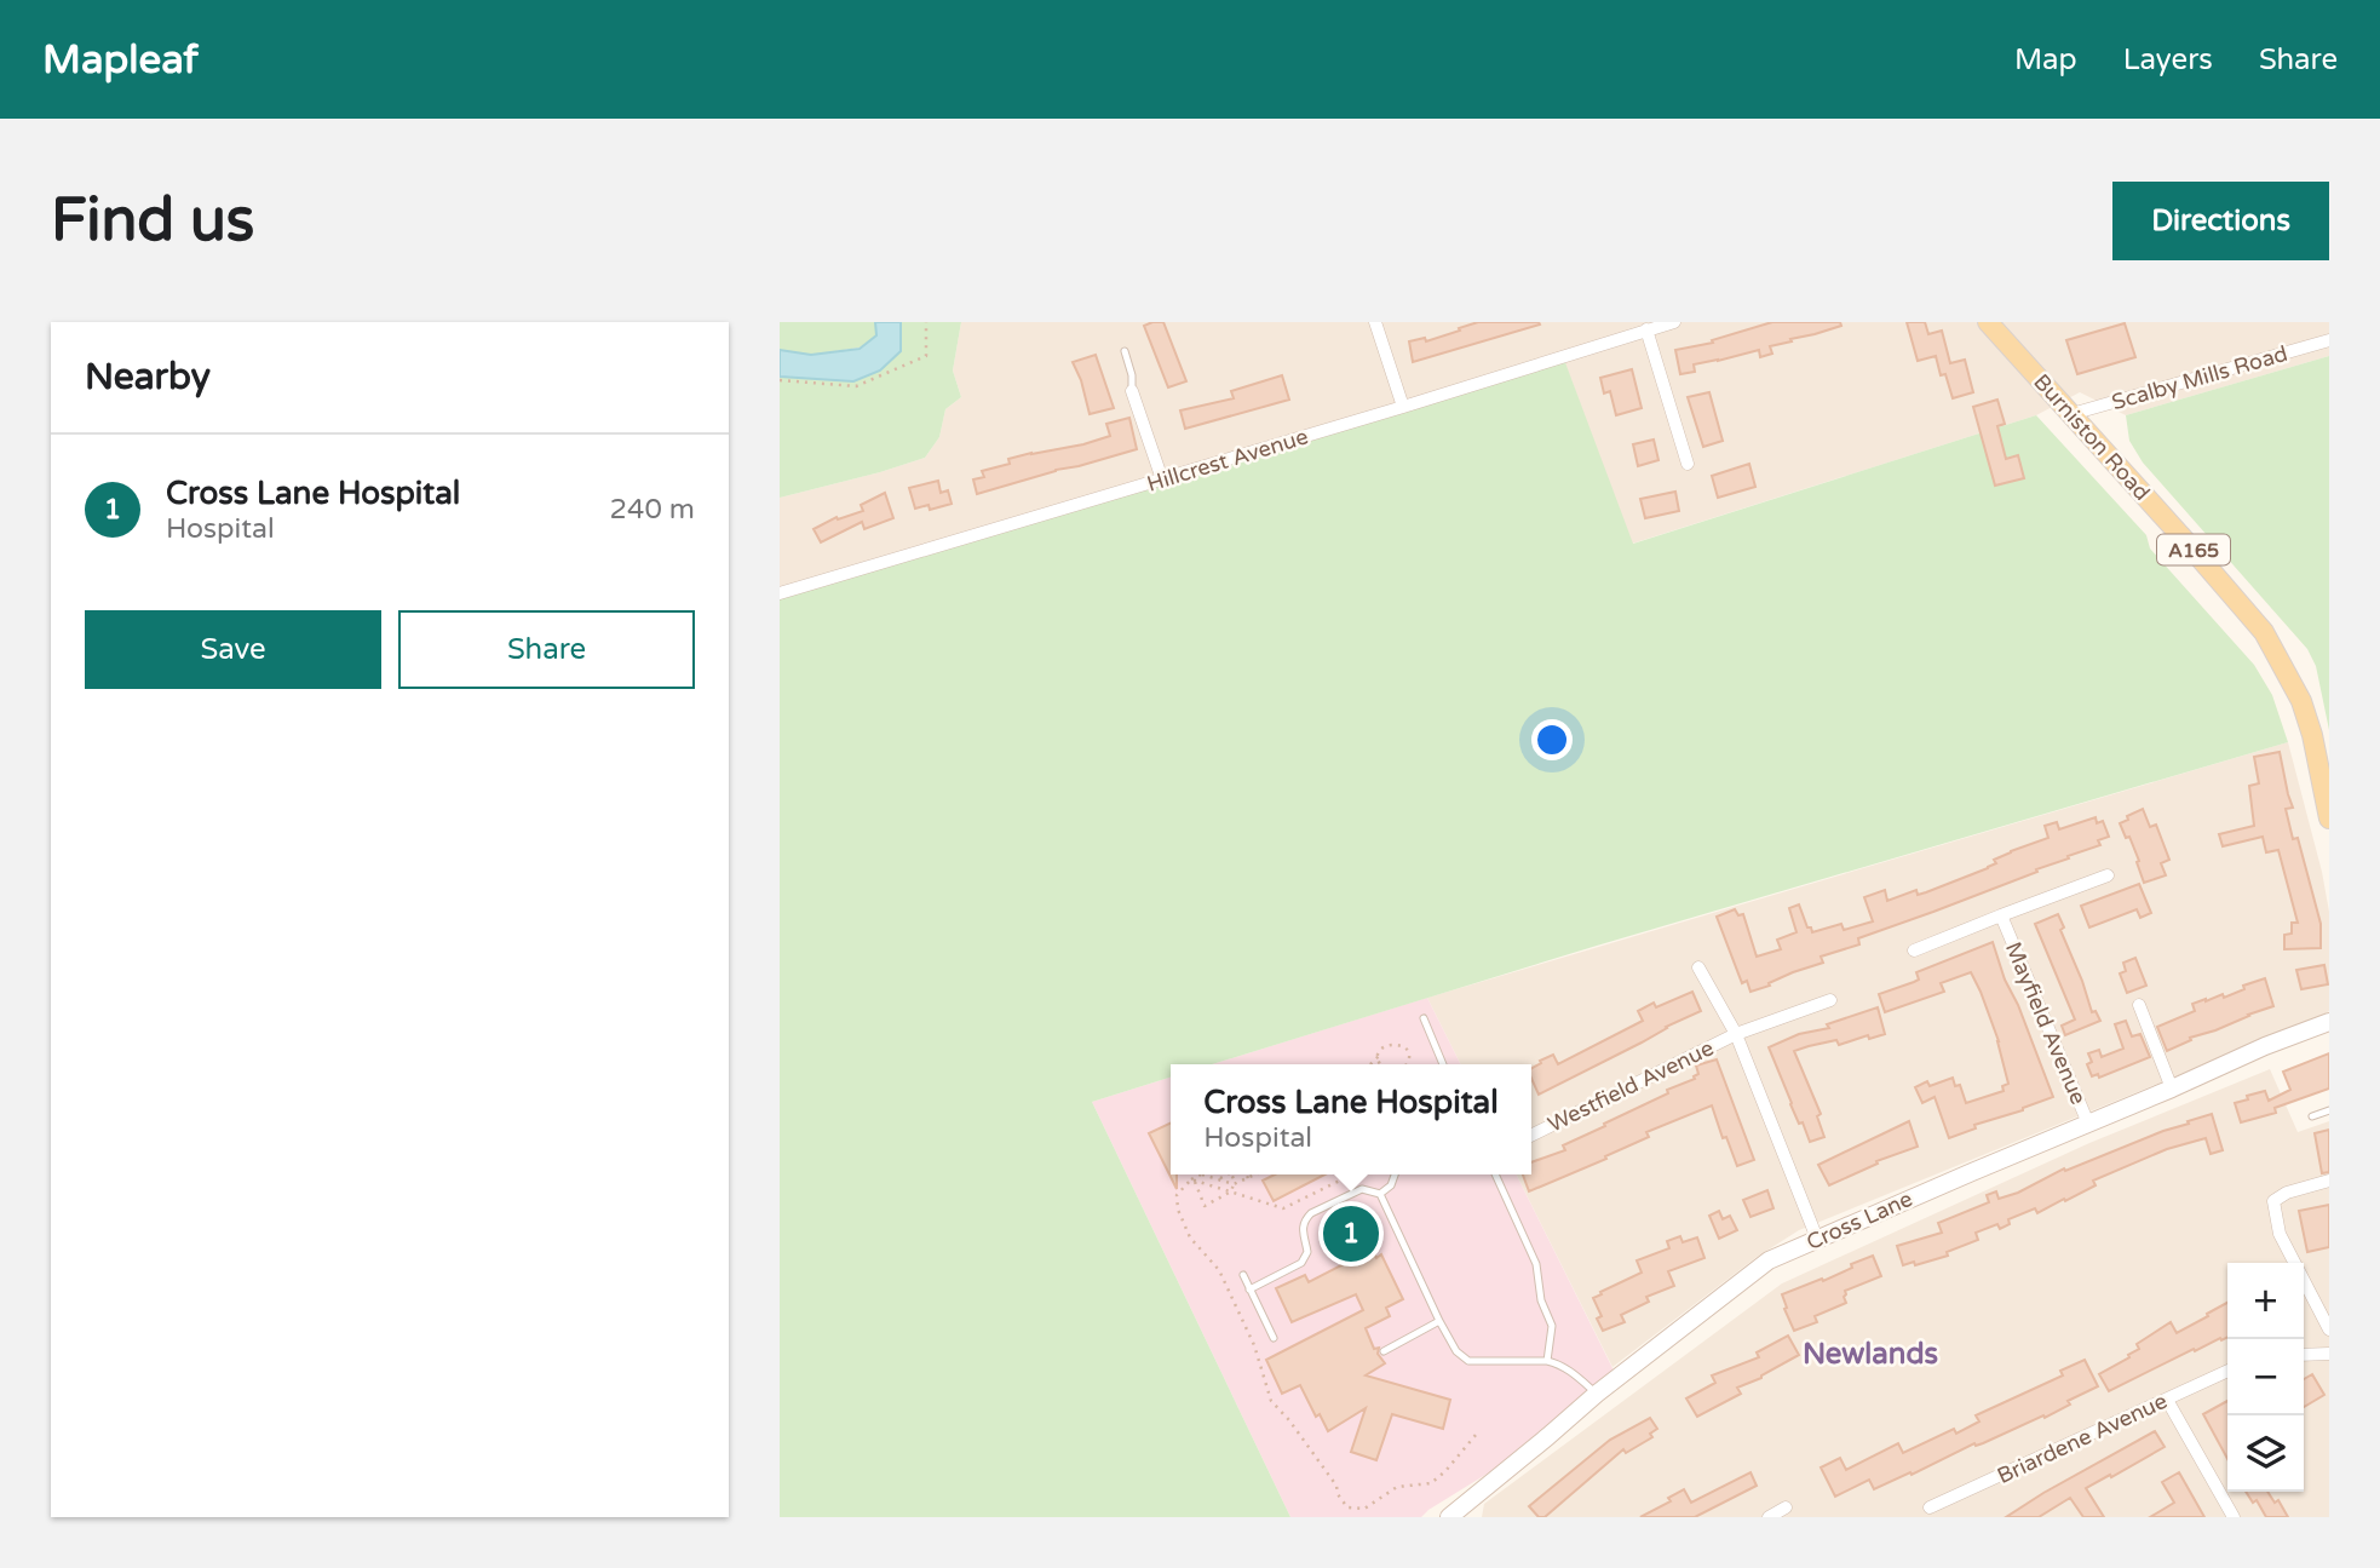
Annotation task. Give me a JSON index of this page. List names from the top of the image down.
{
  "streets": {
    "main road": ["Burniston Road", "A165"],
    "street": [
      "Scalby Mills Road",
      "Hillcrest Avenue",
      "Mayfield Avenue",
      "Westfield Avenue",
      "Cross Lane",
      "Briardene Avenue"
    ]
  },
  "crossings": [
    ["Scalby Mills Road", "Burniston Road"],
    ["Mayfield Avenue", "Cross Lane"],
    ["Westfield Avenue", "Cross Lane"]
  ],
  "districts": ["Newlands"],
  "page": {
    "header": "Mapleaf",
    "nav": ["Map", "Layers", "Share"],
    "buttons": [
      "Directions",
      ["Save", "Share"]
    ],
    "title": "Find us",
    "heading": "Nearby",
    "list": [
      {
        "mark": "1",
        "name": "Cross Lane Hospital",
        "note": "Hospital",
        "value": "240 m"
      }
    ],
    "popup": ["Cross Lane Hospital", "Hospital"],
    "pins": "1",
    "map_buttons": ["+", "−"]
  }
}
